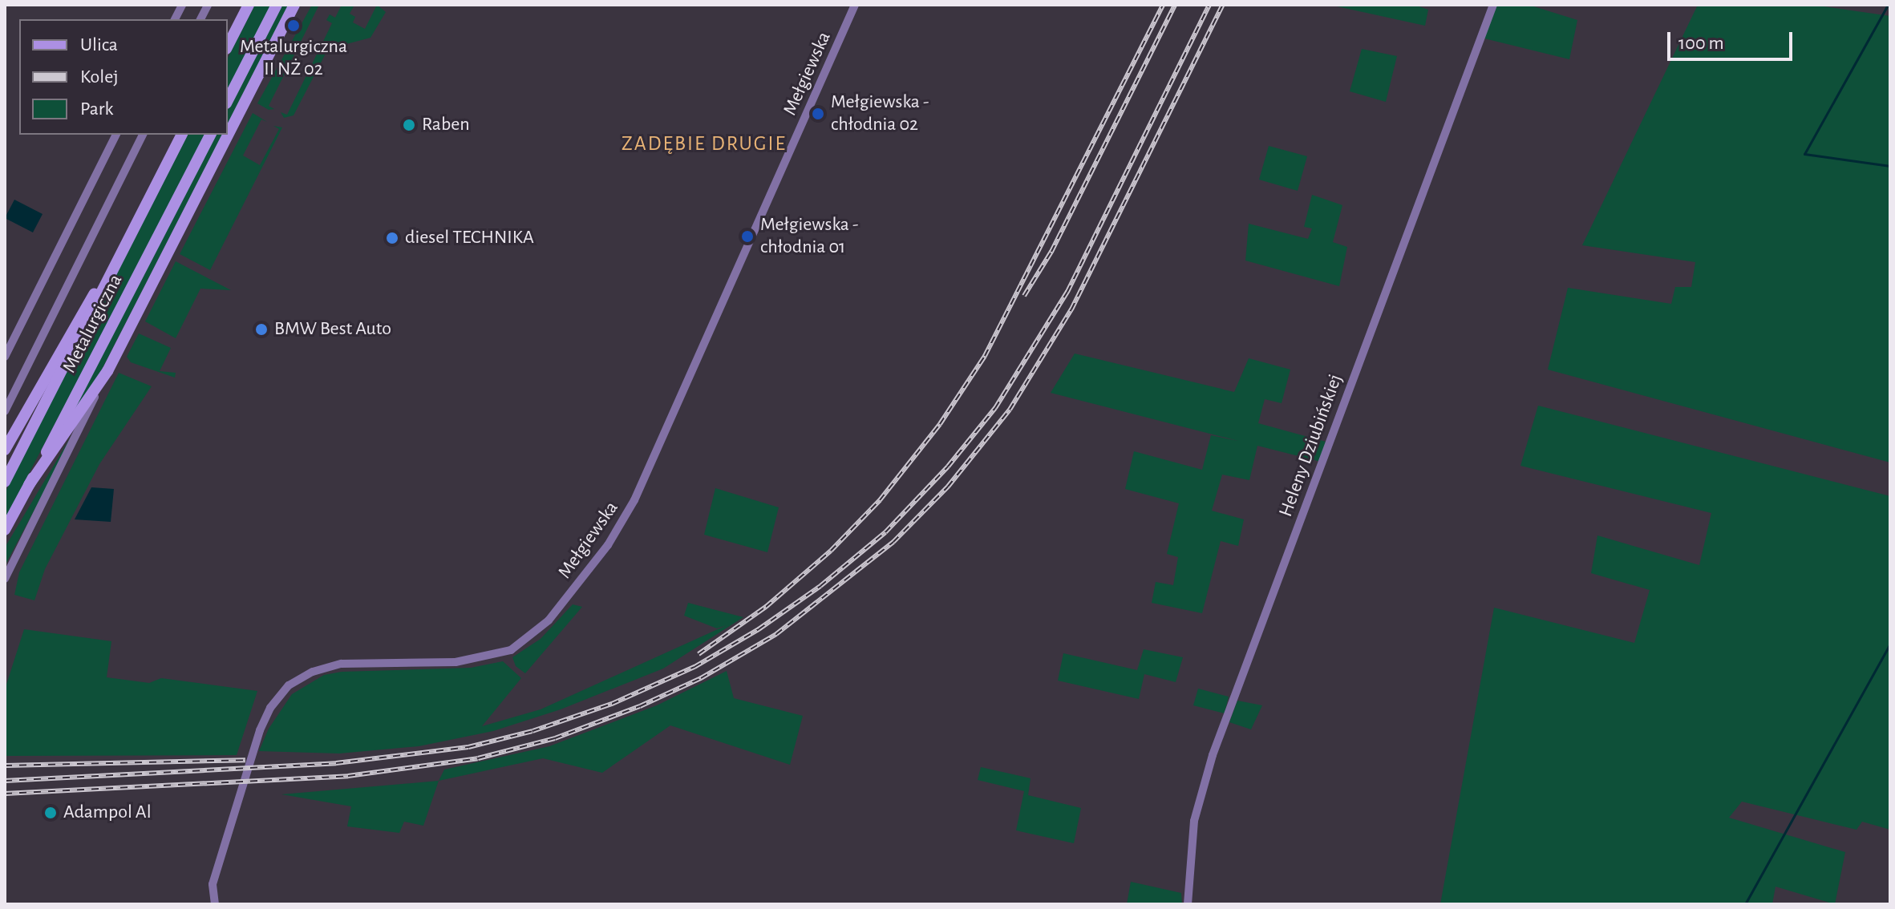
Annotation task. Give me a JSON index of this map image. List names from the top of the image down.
{
  "streets": {
    "main road": ["Metalurgiczna"],
    "street": ["Mełgiewska", "Heleny Dziubińskiej"]
  },
  "districts": ["ZADĘBIE DRUGIE"],
  "places": [
    "Metalurgiczna II NŻ 02",
    "Mełgiewska - chłodnia 02",
    "Raben",
    "Mełgiewska - chłodnia 01",
    "diesel TECHNIKA",
    "BMW Best Auto",
    "Adampol Al"
  ],
  "legend": ["Ulica", "Kolej", "Park"],
  "scale_bar": "100 m"
}
